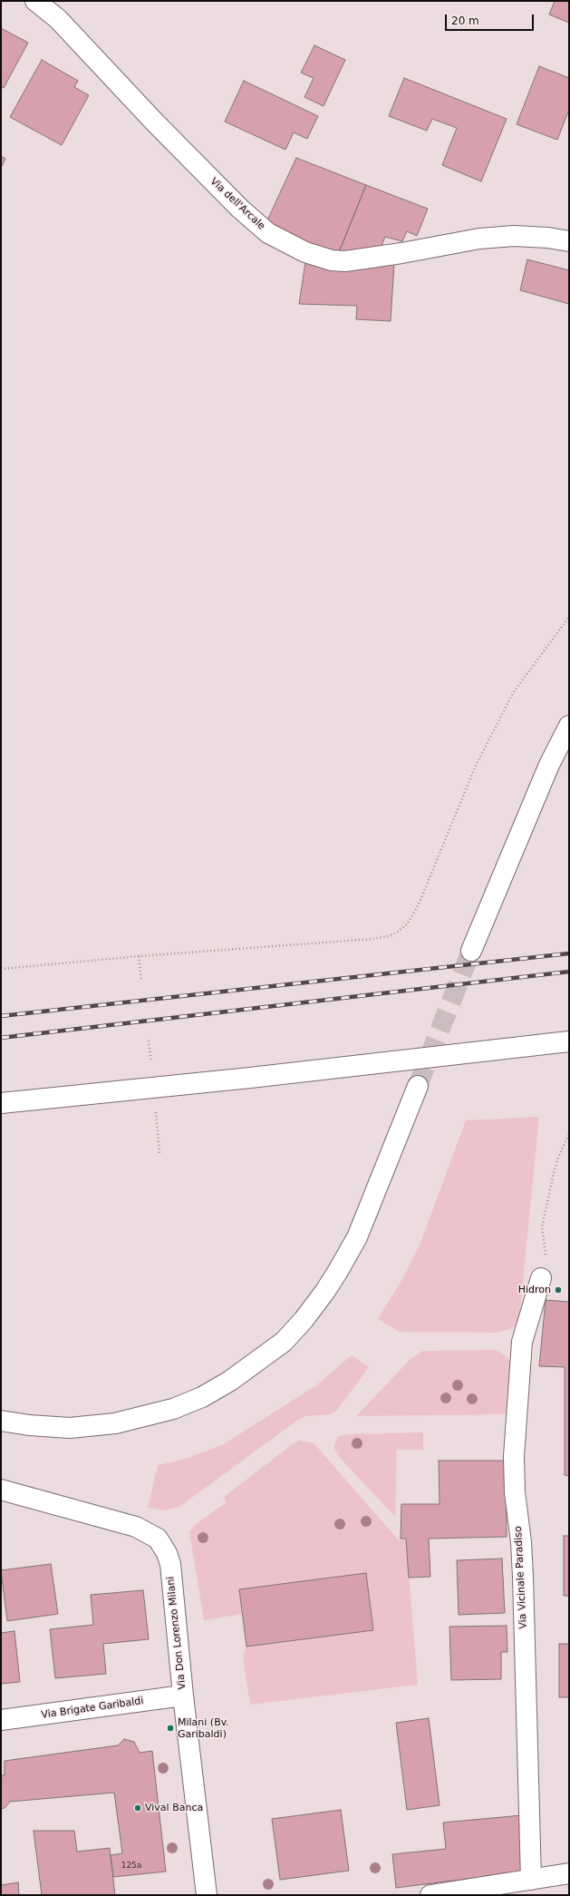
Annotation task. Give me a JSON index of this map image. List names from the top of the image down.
{
  "streets": {
    "street": [
      "Via dell'Arcale",
      "Via Vicinale Paradiso",
      "Via Don Lorenzo Milani",
      "Via Brigate Garibaldi"
    ]
  },
  "crossings": [
    ["Via Don Lorenzo Milani", "Via Brigate Garibaldi"]
  ],
  "places": ["Hidron", "Milani (Bv. Garibaldi)", "Vival Banca"],
  "house_numbers": ["125a"],
  "scale_bar": "20 m"
}
